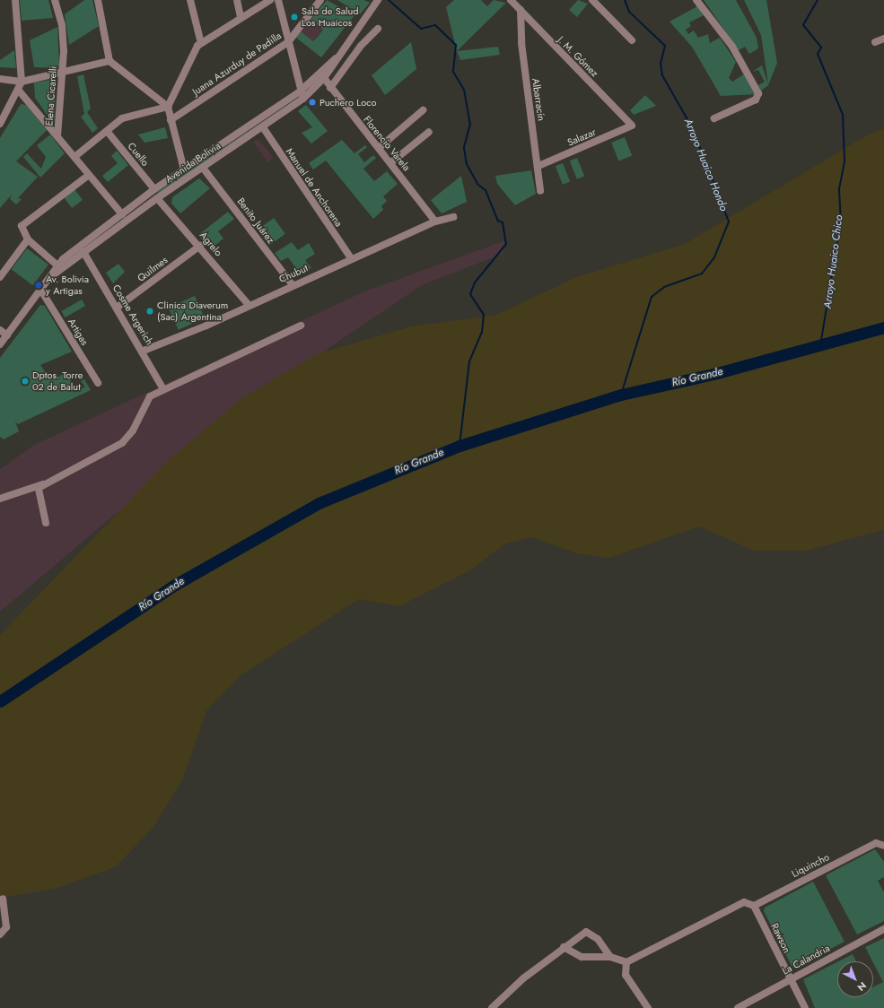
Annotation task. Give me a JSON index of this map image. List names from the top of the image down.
{
  "streets": {
    "street": [
      "J. M. Gómez",
      "Juana Azurduy de Padilla",
      "Elena Cicarelli",
      "Albarracín",
      "Salazar",
      "Florencio Varela",
      "Cuello",
      "Avenida Bolivia",
      "Manuel de Anchorena",
      "Benito Juárez",
      "Agrelo",
      "Quilmes",
      "Chubut",
      "Cosme Argerich",
      "Artigas",
      "Liquincho",
      "Rawson",
      "La Calandria"
    ]
  },
  "crossings": [
    ["J. M. Gómez", "Albarracín"],
    ["J. M. Gómez", "Salazar"],
    ["Elena Cicarelli", "Avenida Bolivia"],
    ["Albarracín", "Salazar"],
    ["Florencio Varela", "Avenida Bolivia"],
    ["Florencio Varela", "Chubut"],
    ["Cuello", "Avenida Bolivia"],
    ["Avenida Bolivia", "Manuel de Anchorena"],
    ["Avenida Bolivia", "Benito Juárez"],
    ["Avenida Bolivia", "Agrelo"],
    ["Avenida Bolivia", "Cosme Argerich"],
    ["Avenida Bolivia", "Artigas"],
    ["Manuel de Anchorena", "Chubut"],
    ["Benito Juárez", "Chubut"],
    ["Agrelo", "Quilmes"],
    ["Agrelo", "Chubut"],
    ["Quilmes", "Cosme Argerich"],
    ["Chubut", "Cosme Argerich"],
    ["Liquincho", "Rawson"],
    ["Rawson", "La Calandria"]
  ],
  "water": ["Arroyo Huaico Hondo", "Arroyo Huaico Chico", "Río Grande"],
  "places": [
    "Sala de Salud Los Huaicos",
    "Puchero Loco",
    "Av. Bolivia y Artigas",
    "Clinica Diaverum (Sac) Argentina",
    "Dptos. Torre 02 de Balut"
  ],
  "north": "bottom right"
}
